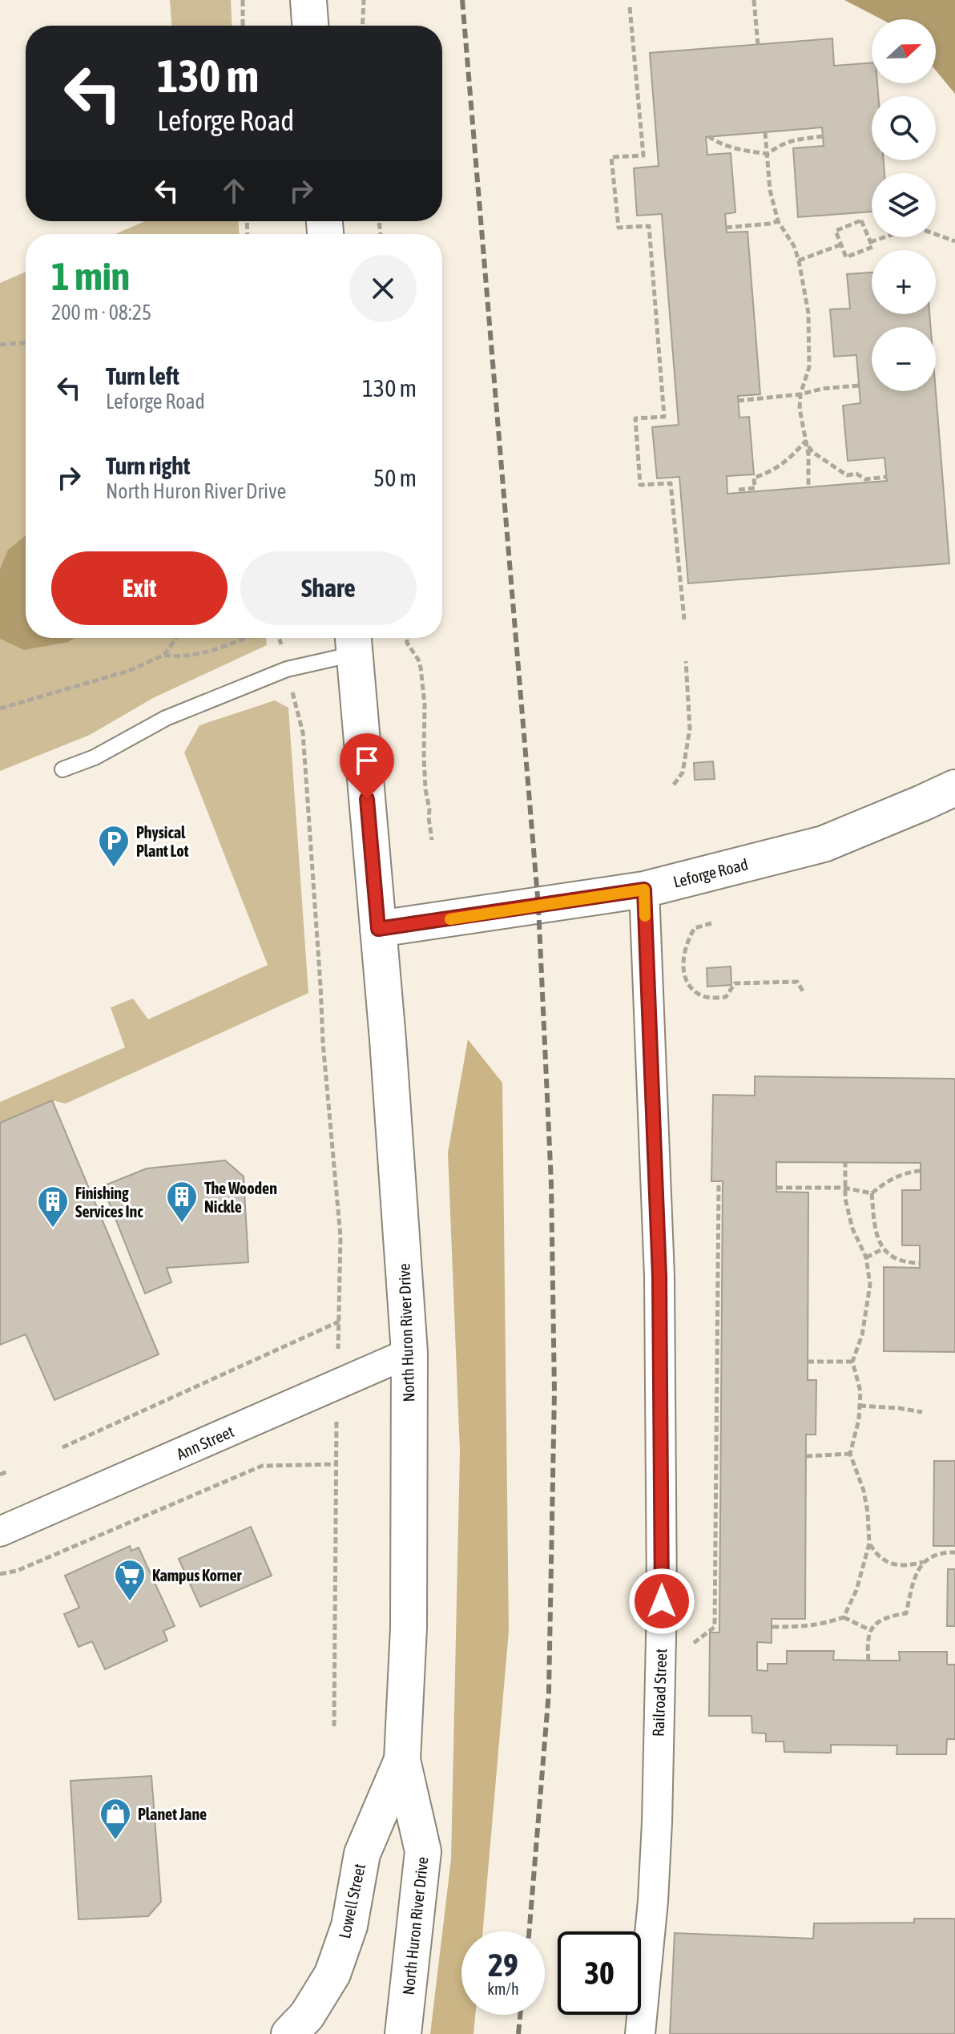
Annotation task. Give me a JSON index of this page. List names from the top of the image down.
{
  "streets": {
    "main road": ["Leforge Road", "North Huron River Drive", "Lowell Street"],
    "street": ["Ann Street", "Railroad Street"]
  },
  "crossings": [
    ["Leforge Road", "North Huron River Drive"],
    ["Leforge Road", "Railroad Street"],
    ["North Huron River Drive", "Ann Street"],
    ["North Huron River Drive", "Lowell Street"]
  ],
  "places": {
    "parking": ["Physical Plant Lot"],
    "building": ["The Wooden Nickle", "Finishing Services Inc"],
    "supermarket": ["Kampus Korner"],
    "shop": ["Planet Jane"]
  },
  "north": "right",
  "page": {
    "map_buttons": ["+", "−"],
    "turn": ["130 m", "Leforge Road"],
    "heading": ["1 min", "200 m · 08:25"],
    "list": [
      {
        "name": "Turn left",
        "note": "Leforge Road",
        "value": "130 m"
      },
      {
        "name": "Turn right",
        "note": "North Huron River Drive",
        "value": "50 m"
      }
    ],
    "buttons": ["Exit", "Share"],
    "speed": "29 km/h",
    "limit": "30"
  }
}
